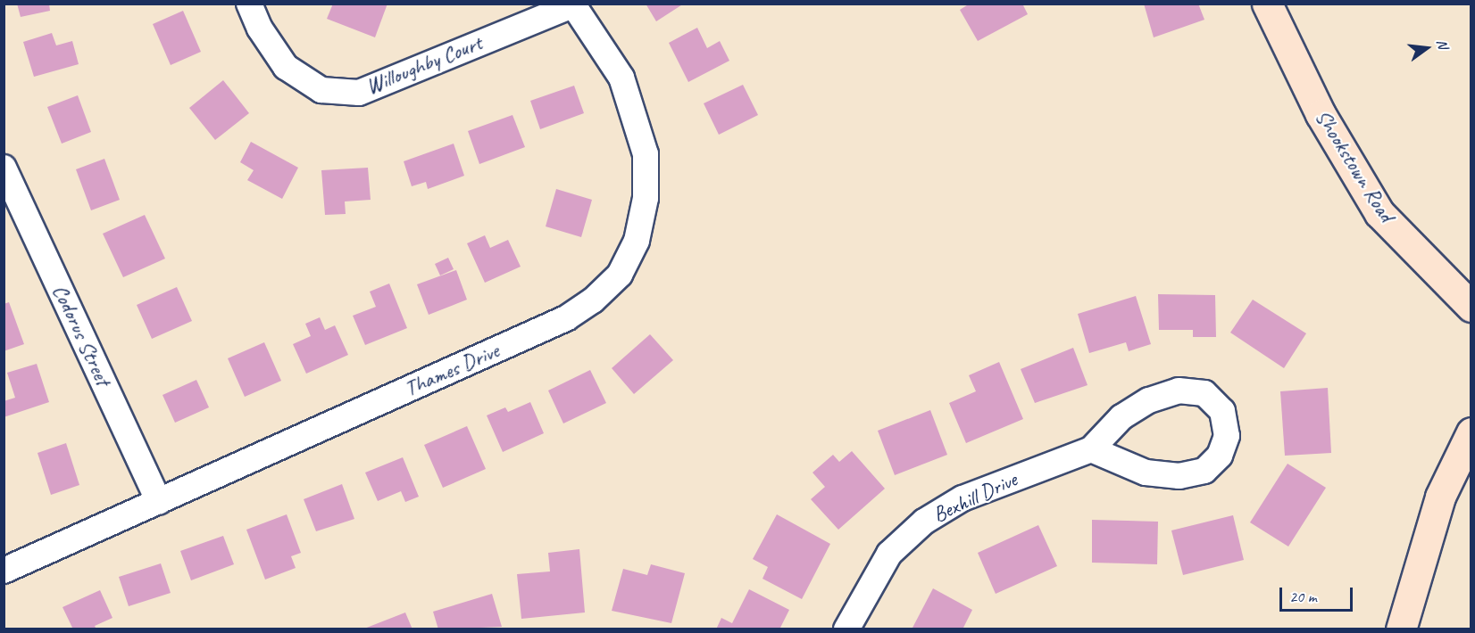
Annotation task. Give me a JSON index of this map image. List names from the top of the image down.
{
  "streets": {
    "street": [
      "Willoughby Court",
      "Shookstown Road",
      "Codorus Street",
      "Thames Drive",
      "Bexhill Drive"
    ]
  },
  "crossings": [
    ["Willoughby Court", "Thames Drive"],
    ["Codorus Street", "Thames Drive"]
  ],
  "scale_bar": "20 m",
  "north": "right"
}
